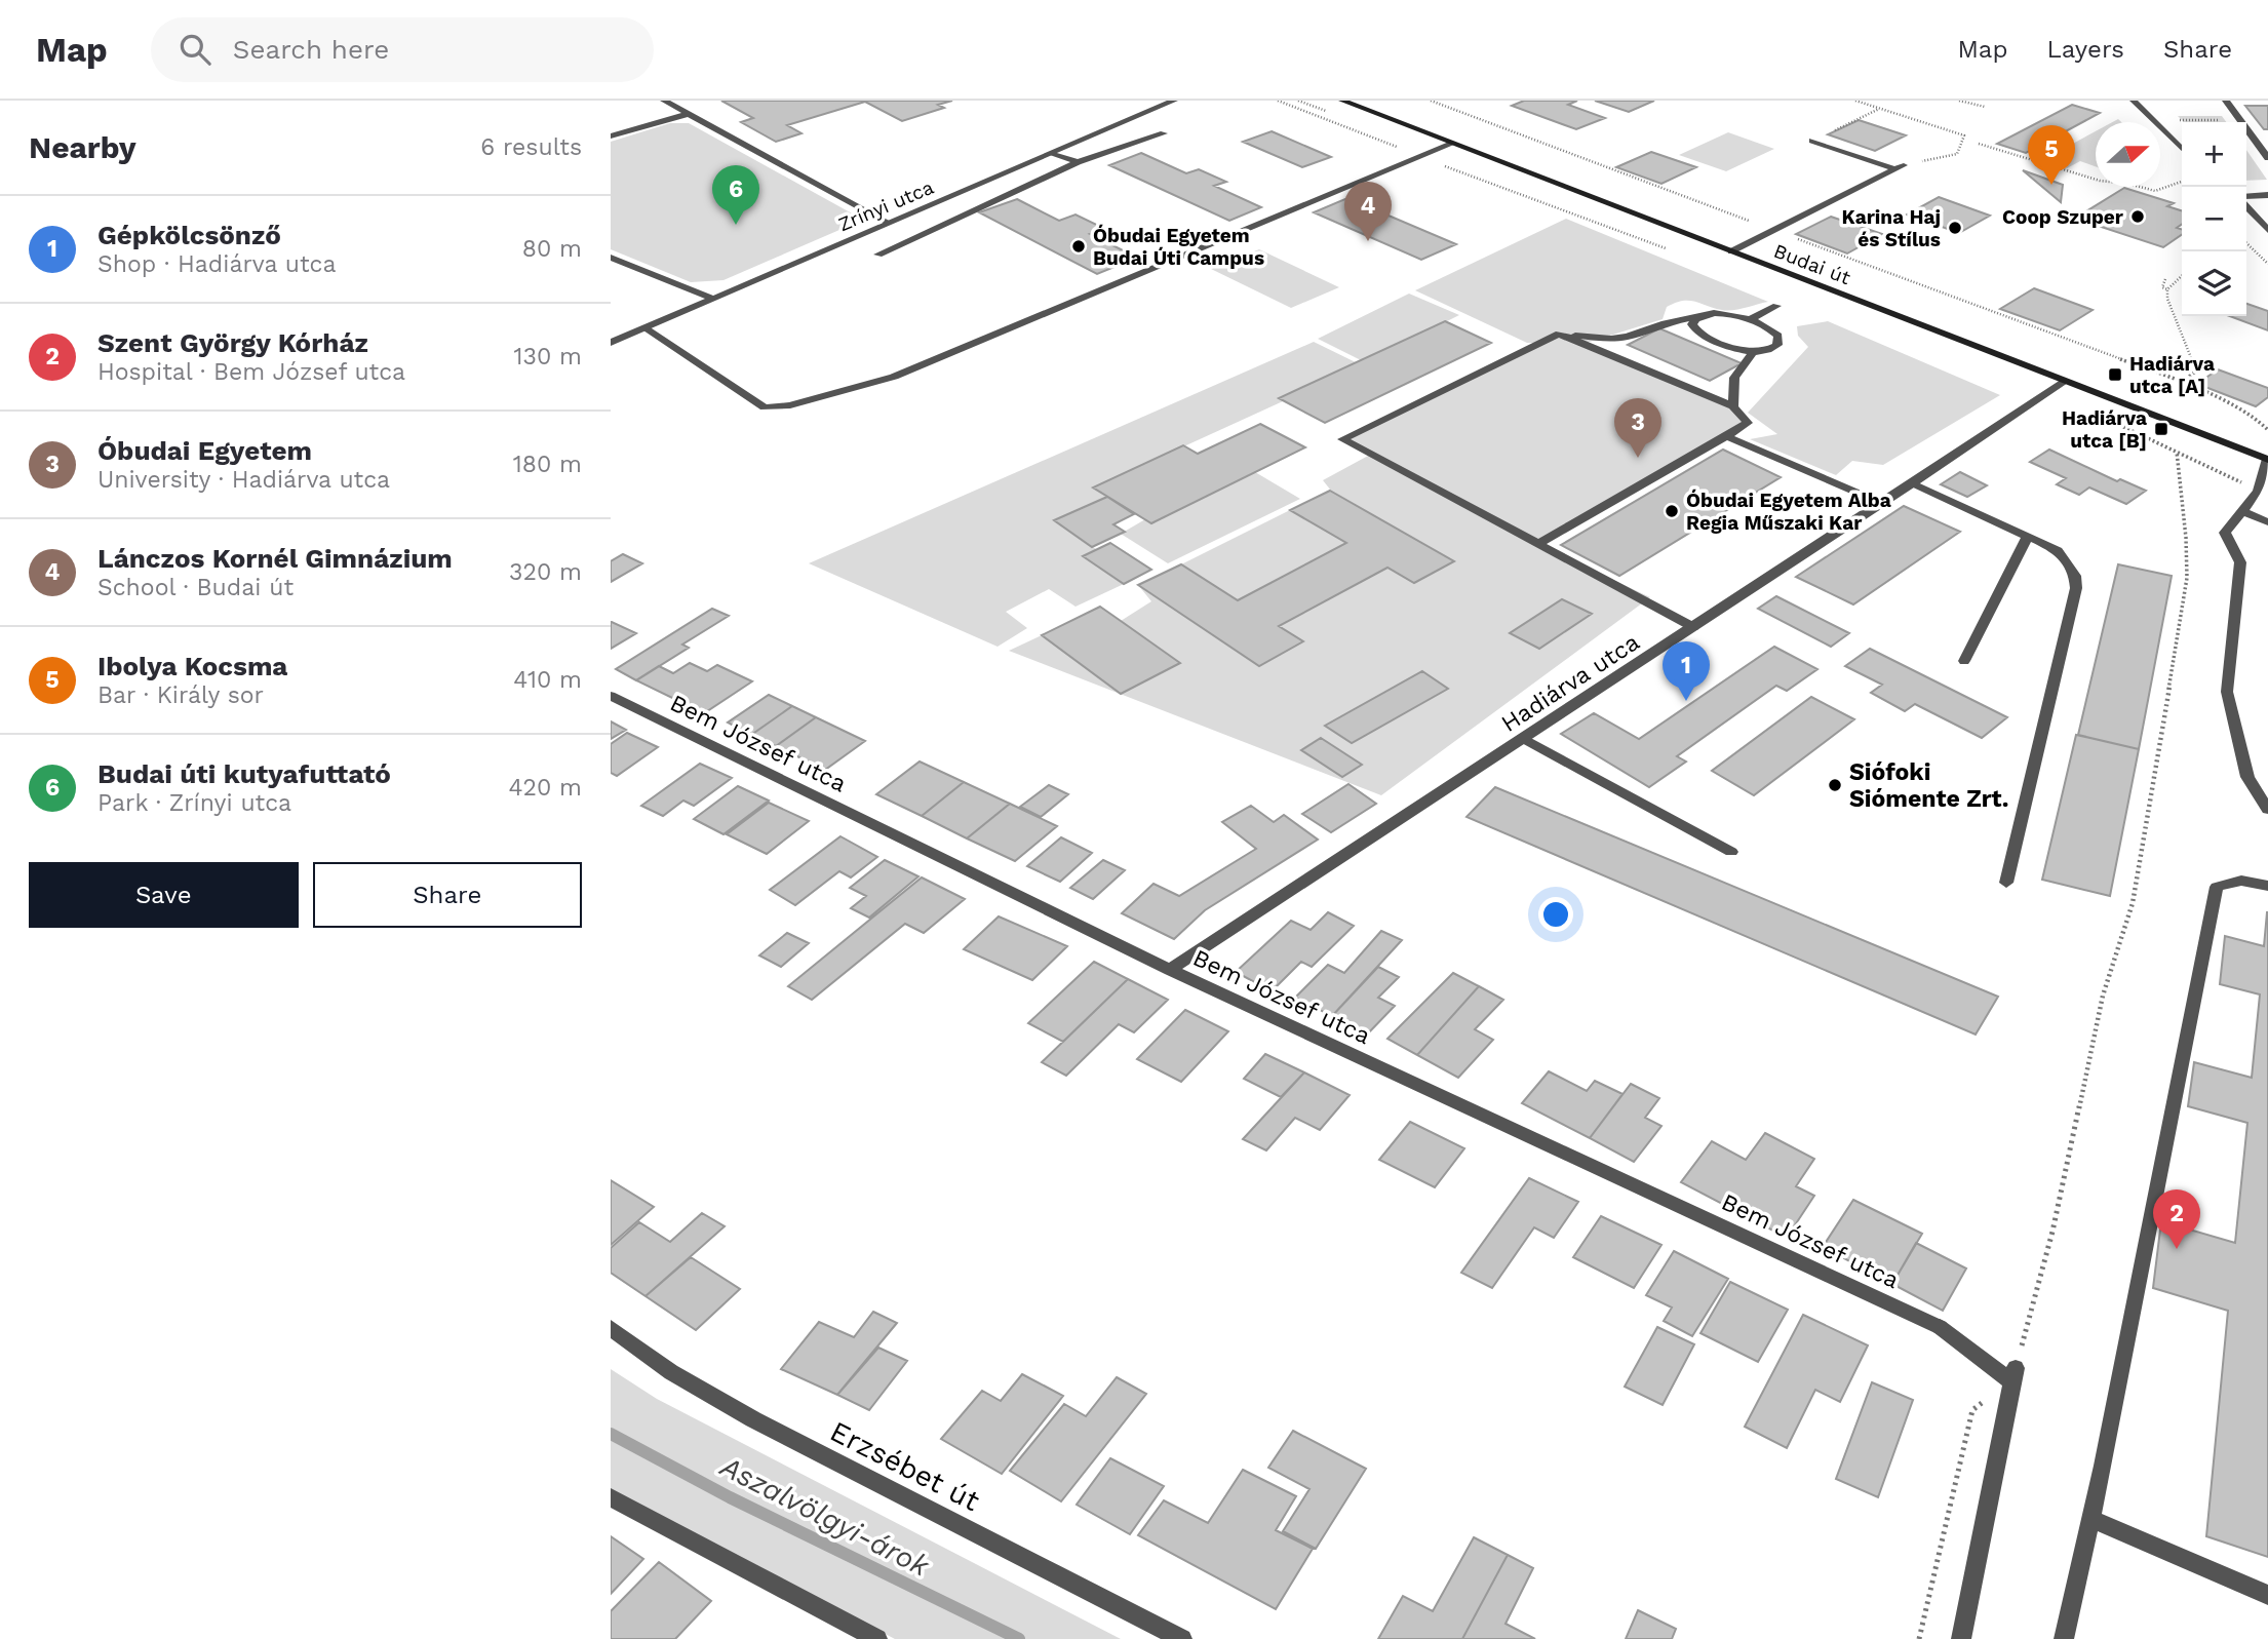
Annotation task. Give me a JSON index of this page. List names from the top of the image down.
{
  "streets": {
    "main road": ["Budai út"],
    "street": [
      "Zrínyi utca",
      "Hadiárva utca",
      "Bem József utca",
      "Erzsébet út"
    ]
  },
  "crossings": [
    ["Budai út", "Hadiárva utca"],
    ["Hadiárva utca", "Bem József utca"]
  ],
  "water": ["Aszalvölgyi-árok"],
  "places": {
    "other": [
      "Coop Szuper",
      "Karina Haj és Stílus",
      "Óbudai Egyetem Budai Úti Campus",
      "Óbudai Egyetem Alba Regia Műszaki Kar",
      "Siófoki Siómente Zrt."
    ],
    "transit": ["Hadiárva utca [A]", "Hadiárva utca [B]"]
  },
  "north": "right",
  "page": {
    "header": "Map",
    "search": "Search here",
    "nav": ["Map", "Layers", "Share"],
    "heading": ["Nearby", "6 results"],
    "map_buttons": ["+", "−"],
    "pins": [
      "5",
      "6",
      "4",
      "3",
      "1",
      "2"
    ],
    "list": [
      {
        "mark": "1",
        "name": "Gépkölcsönző",
        "note": "Shop · Hadiárva utca",
        "value": "80 m"
      },
      {
        "mark": "2",
        "name": "Szent György Kórház",
        "note": "Hospital · Bem József utca",
        "value": "130 m"
      },
      {
        "mark": "3",
        "name": "Óbudai Egyetem",
        "note": "University · Hadiárva utca",
        "value": "180 m"
      },
      {
        "mark": "4",
        "name": "Lánczos Kornél Gimnázium",
        "note": "School · Budai út",
        "value": "320 m"
      },
      {
        "mark": "5",
        "name": "Ibolya Kocsma",
        "note": "Bar · Király sor",
        "value": "410 m"
      },
      {
        "mark": "6",
        "name": "Budai úti kutyafuttató",
        "note": "Park · Zrínyi utca",
        "value": "420 m"
      }
    ],
    "buttons": ["Save", "Share"]
  }
}
